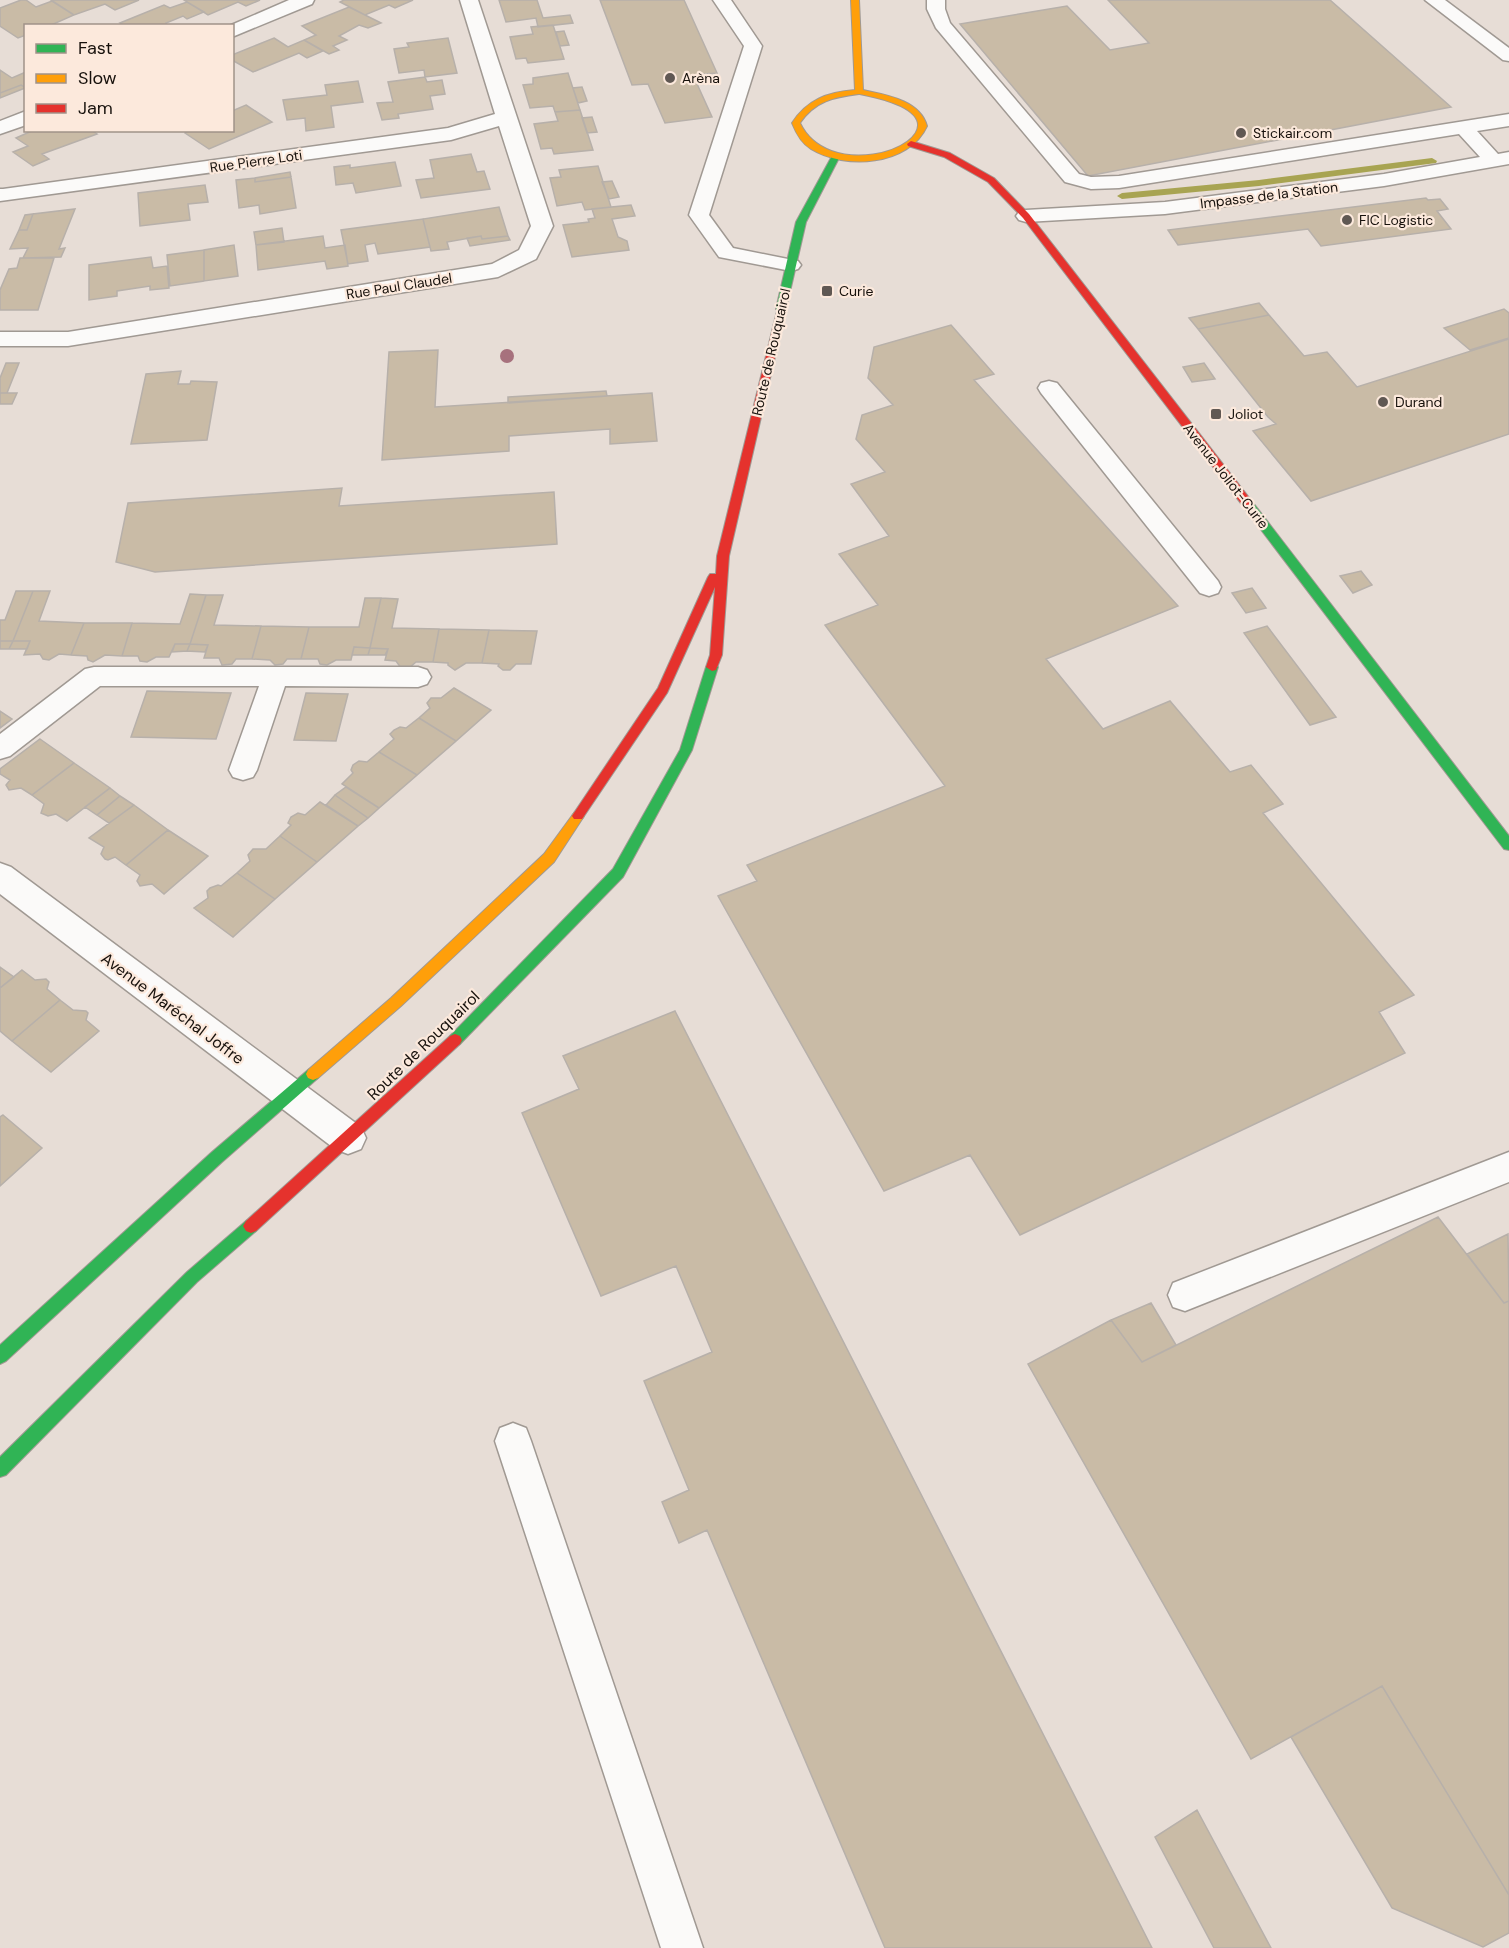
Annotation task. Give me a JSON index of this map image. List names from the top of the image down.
{
  "streets": {
    "street": [
      "Rue Pierre Loti",
      "Rue Paul Claudel",
      "Route de Rouquairol",
      "Avenue Joliot-Curie",
      "Avenue Maréchal Joffre"
    ],
    "lane": ["Impasse de la Station"]
  },
  "crossings": [
    ["Rue Pierre Loti", "Rue Paul Claudel"],
    ["Impasse de la Station", "Avenue Joliot-Curie"],
    ["Route de Rouquairol", "Avenue Maréchal Joffre"]
  ],
  "places": {
    "other": [
      "Arèna",
      "Stickair.com",
      "FIC Logistic",
      "Durand"
    ],
    "transit": ["Curie", "Joliot"]
  },
  "legend": ["Fast", "Slow", "Jam"]
}
